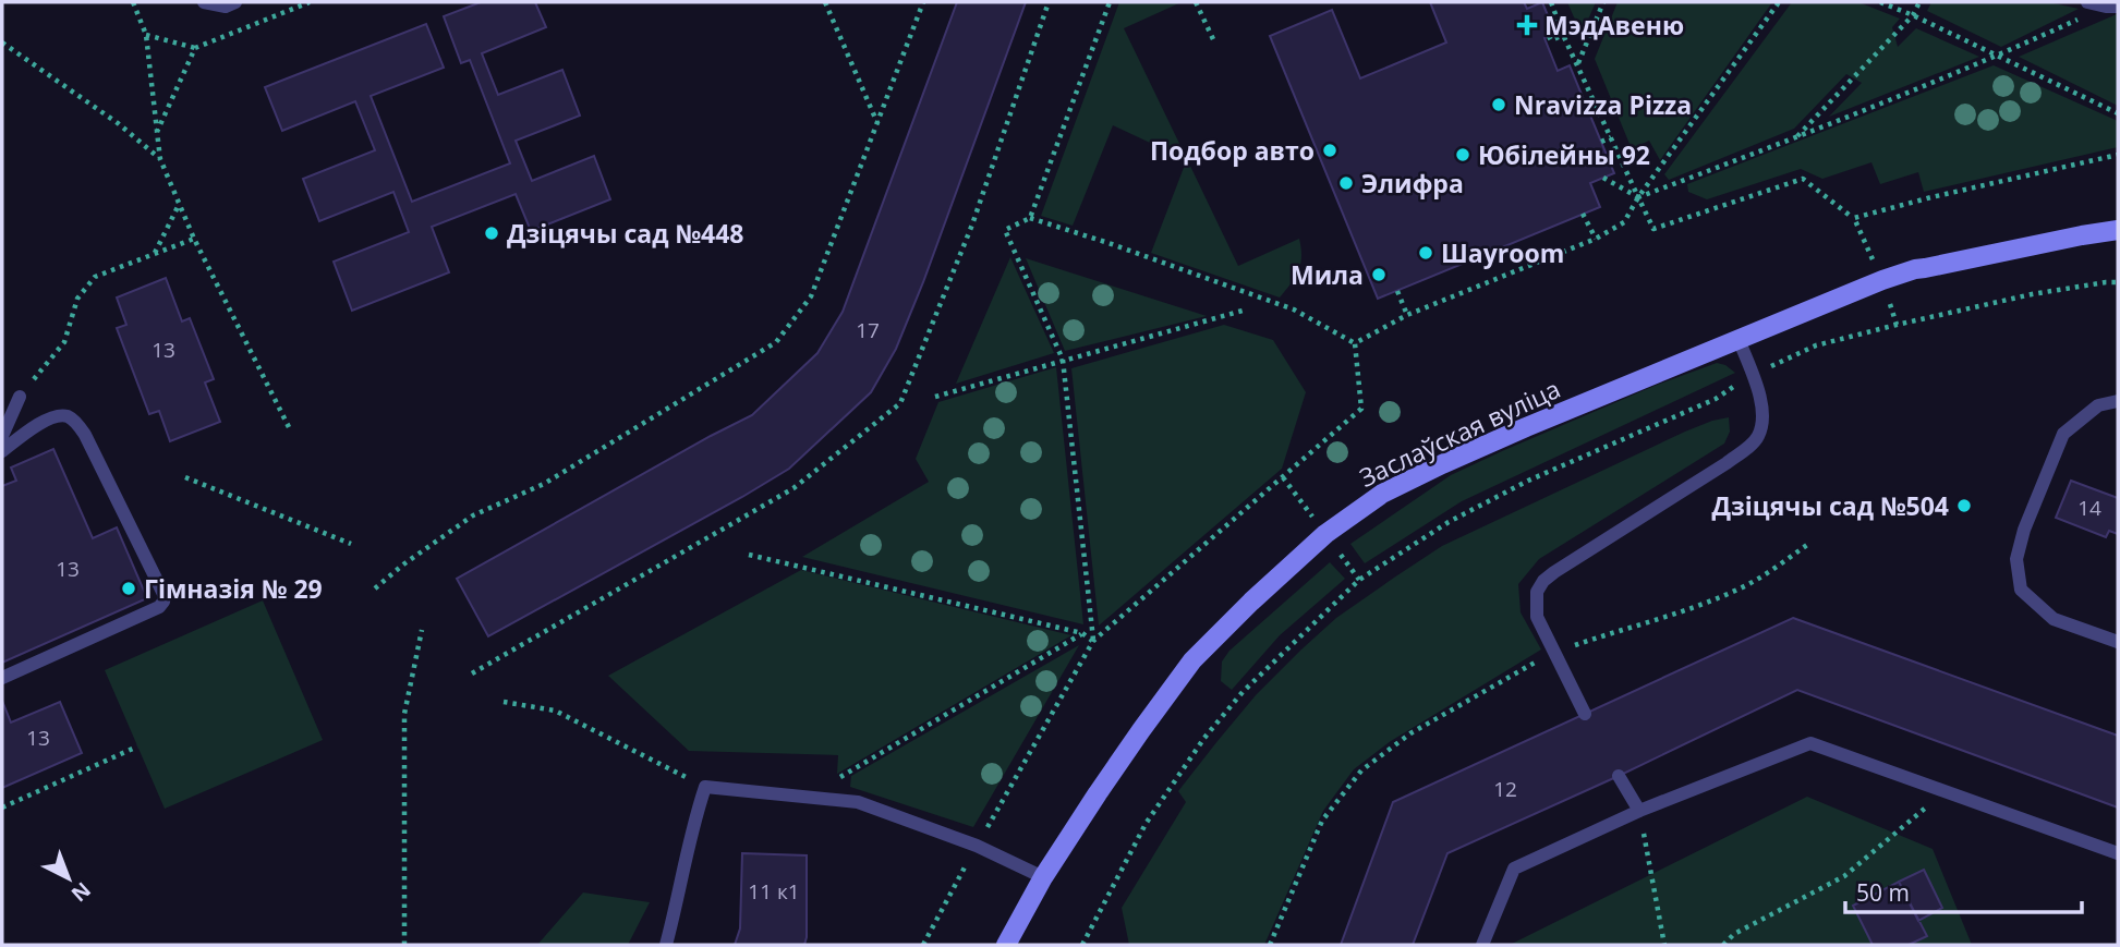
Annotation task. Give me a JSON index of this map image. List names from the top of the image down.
{
  "streets": {
    "main road": ["Заслаўская вуліца"]
  },
  "places": {
    "health": ["МэдАвеню"],
    "other": [
      "Nravizza Pizza",
      "Подбор авто",
      "Юбілейны 92",
      "Элифра",
      "Дзіцячы сад №448",
      "Шауroom",
      "Мила",
      "Дзіцячы сад №504",
      "Гімназія № 29"
    ]
  },
  "house_numbers": [
    "17",
    "13",
    "14",
    "13",
    "13",
    "12",
    "11 к1"
  ],
  "scale_bar": "50 m",
  "north": "bottom right"
}
